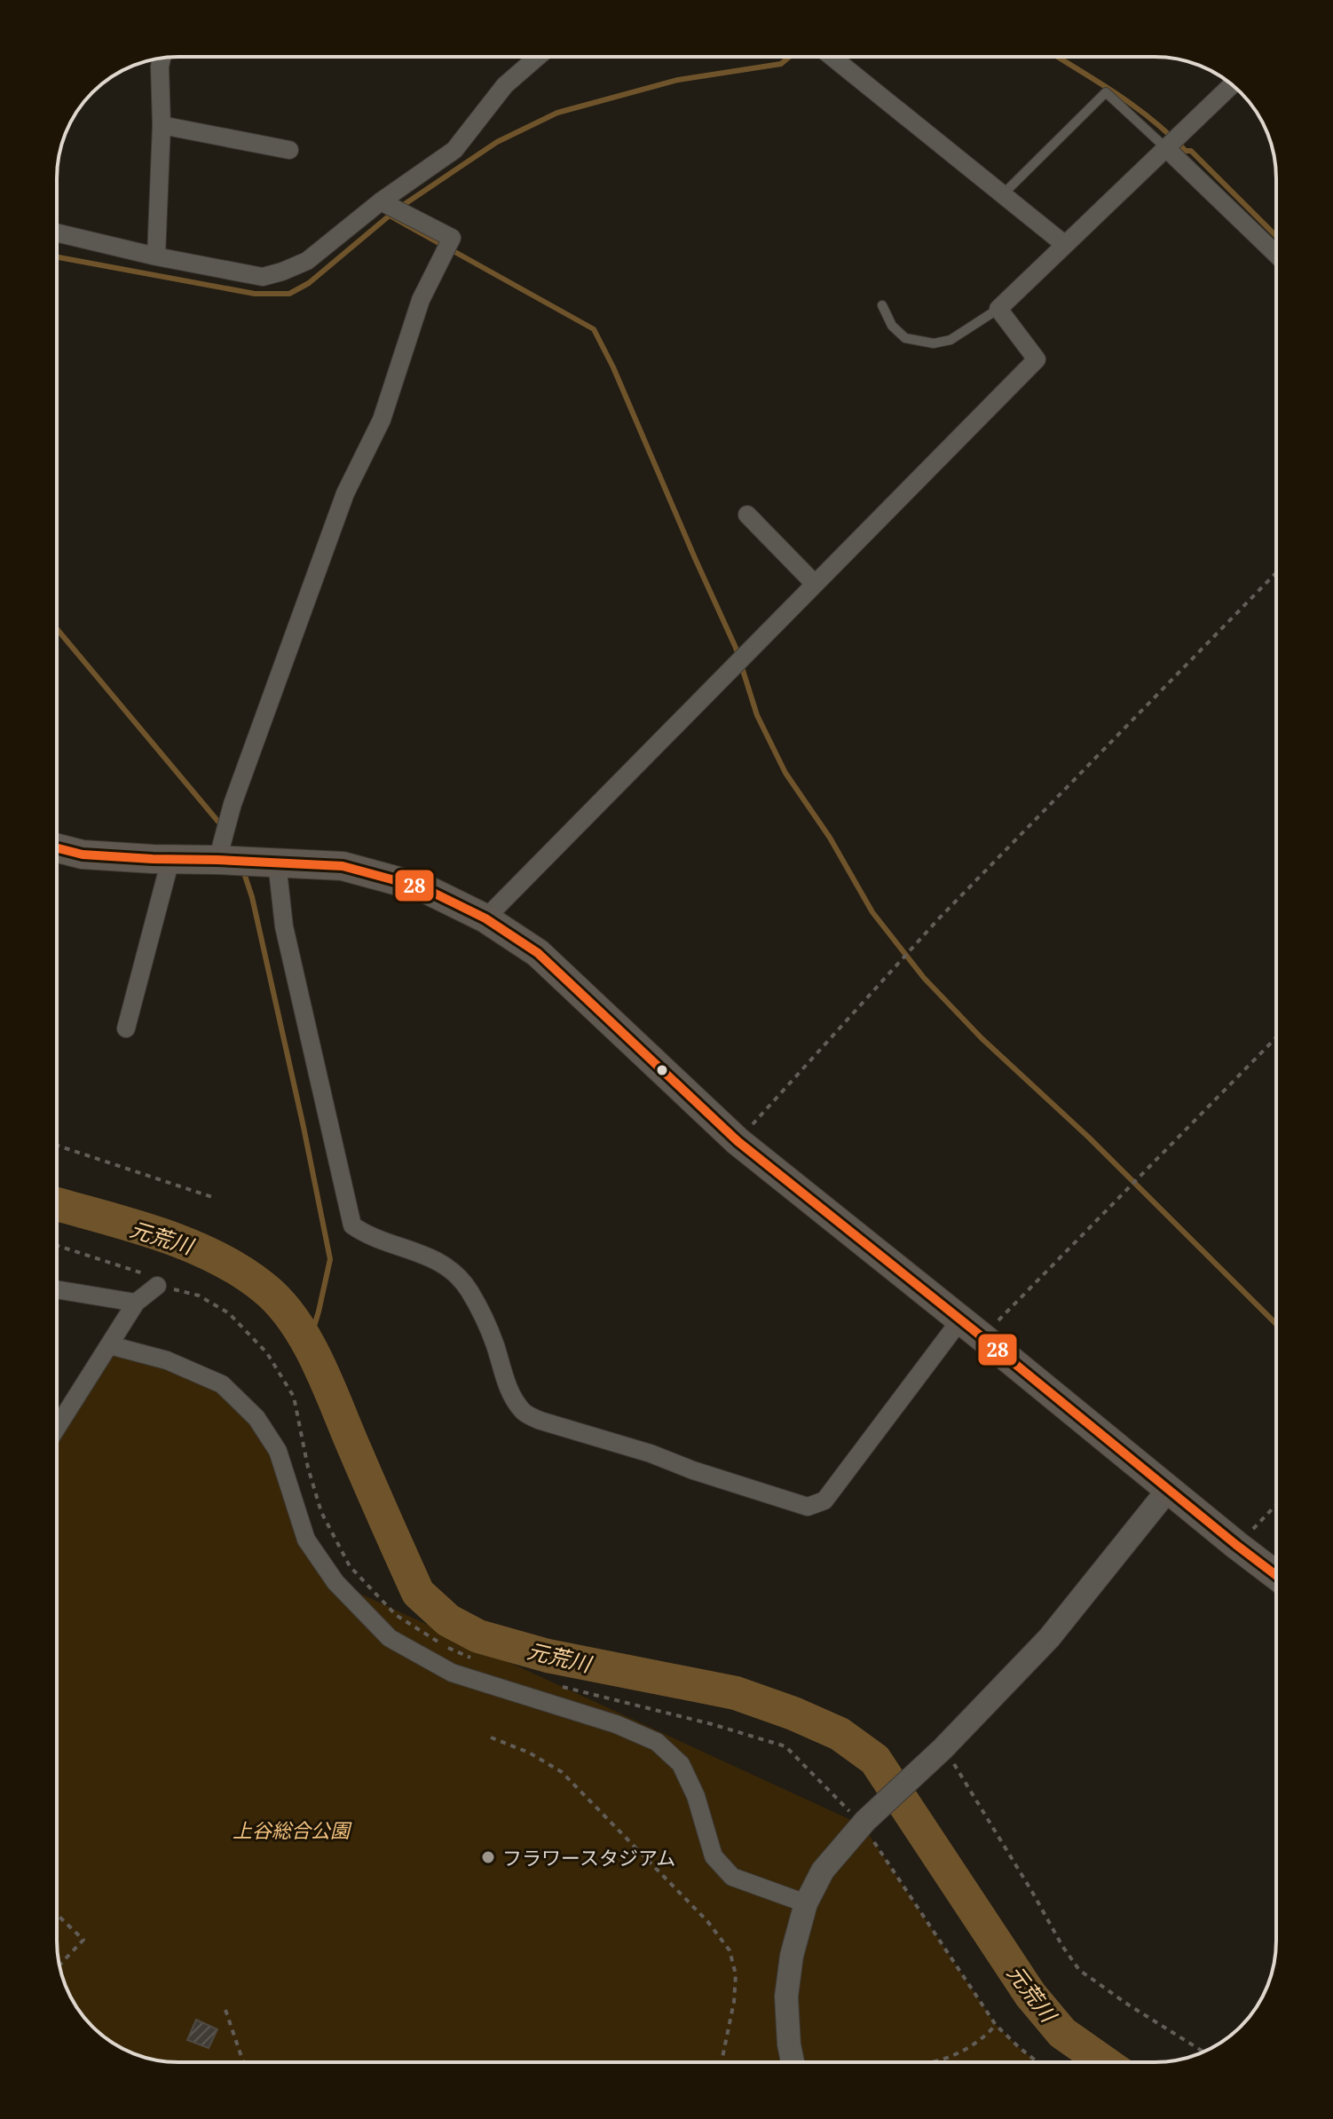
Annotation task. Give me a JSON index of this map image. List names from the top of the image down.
{
  "water": ["元荒川"],
  "parks": ["上谷総合公園"],
  "places": ["フラワースタジアム"],
  "lines": ["transit line 28"]
}
